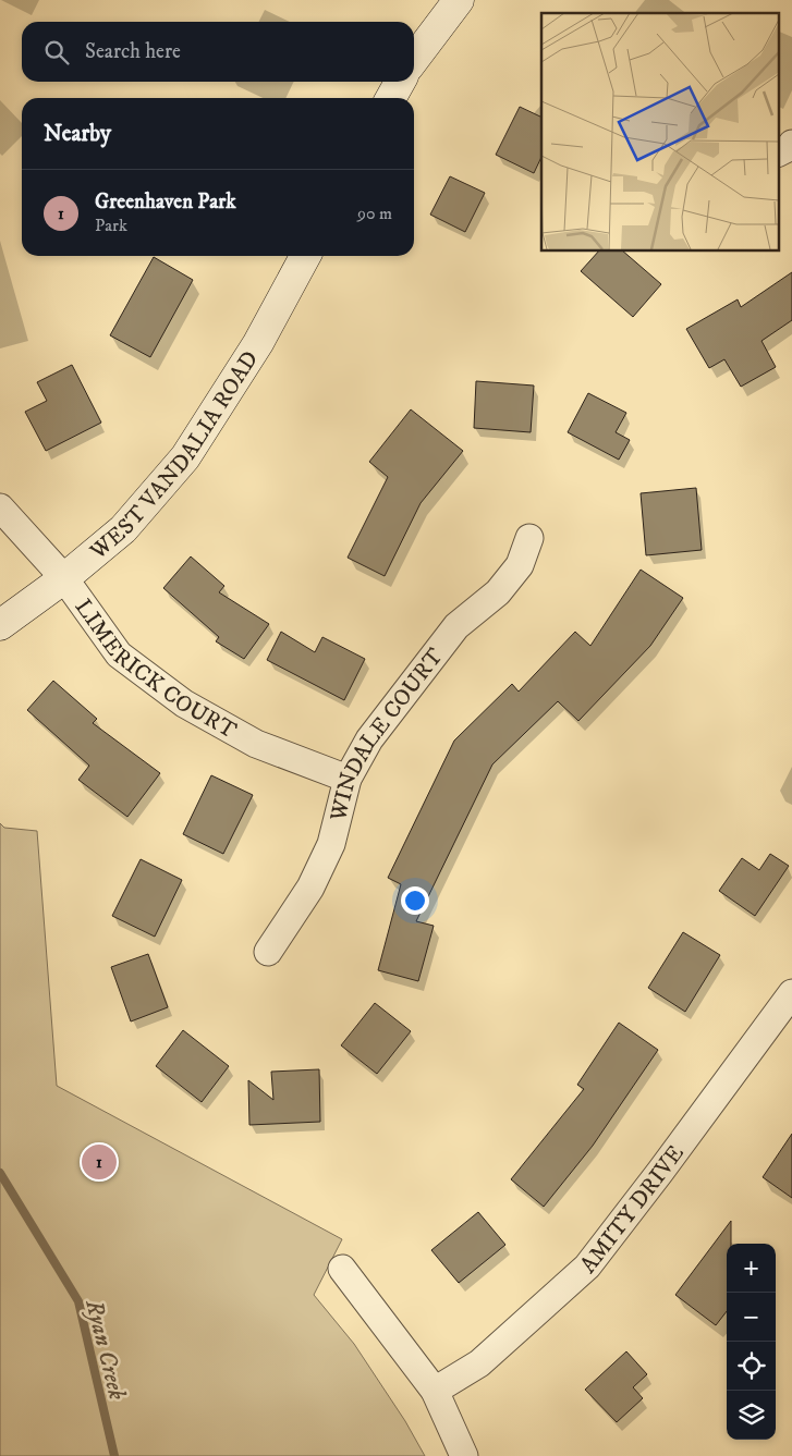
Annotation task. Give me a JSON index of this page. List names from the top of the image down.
{
  "streets": {
    "main road": ["WEST VANDALIA ROAD"],
    "street": ["LIMERICK COURT", "WINDALE COURT", "AMITY DRIVE"]
  },
  "crossings": [
    ["WEST VANDALIA ROAD", "LIMERICK COURT"],
    ["LIMERICK COURT", "WINDALE COURT"]
  ],
  "water": ["Ryan Creek"],
  "page": {
    "search": "Search here",
    "heading": "Nearby",
    "list": [
      {
        "mark": "1",
        "name": "Greenhaven Park",
        "note": "Park",
        "value": "90 m"
      }
    ],
    "pins": "1",
    "map_buttons": ["+", "−"]
  }
}
